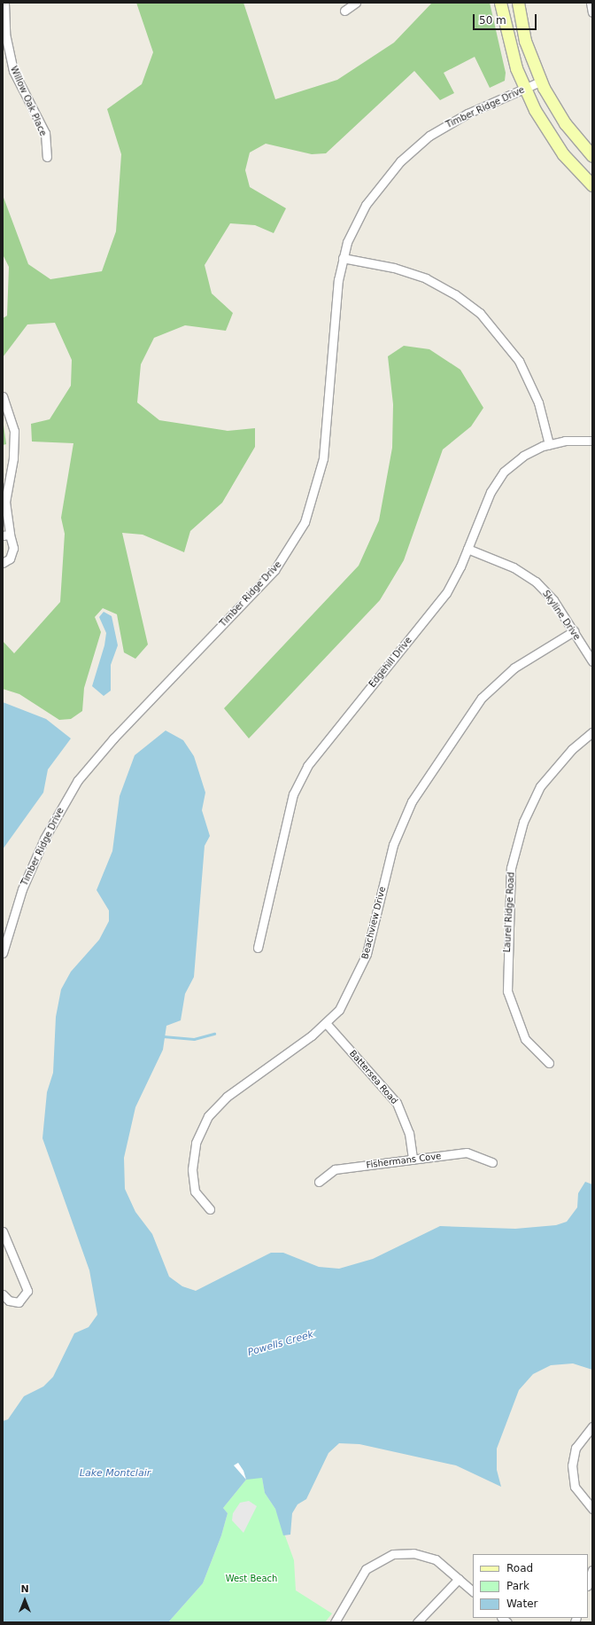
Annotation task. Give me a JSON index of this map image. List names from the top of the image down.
{
  "streets": {
    "street": [
      "Willow Oak Place",
      "Timber Ridge Drive",
      "Skyline Drive",
      "Edgehill Drive",
      "Laurel Ridge Road",
      "Beachview Drive",
      "Battersea Road",
      "Fishermans Cove"
    ]
  },
  "crossings": [
    ["Skyline Drive", "Edgehill Drive"],
    ["Skyline Drive", "Beachview Drive"],
    ["Beachview Drive", "Battersea Road"],
    ["Battersea Road", "Fishermans Cove"]
  ],
  "water": ["Powells Creek", "Lake Montclair"],
  "parks": ["West Beach"],
  "legend": ["Road", "Park", "Water"],
  "scale_bar": "50 m",
  "north": "top"
}
